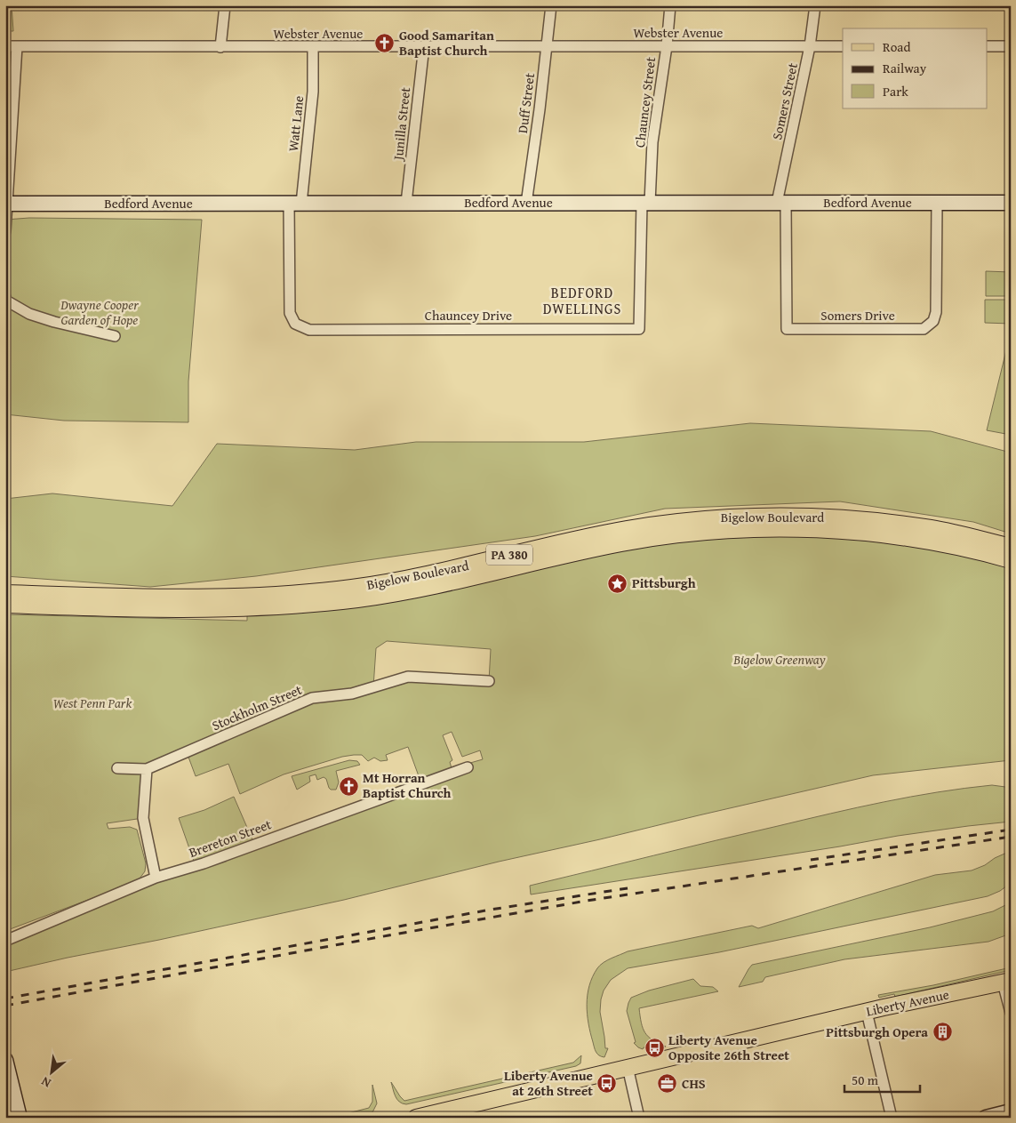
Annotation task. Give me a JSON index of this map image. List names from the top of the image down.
{
  "streets": {
    "main road": ["Bigelow Boulevard", "PA 380", "Liberty Avenue"],
    "street": [
      "Webster Avenue",
      "Somers Street",
      "Chauncey Street",
      "Duff Street",
      "Watt Lane",
      "Junilla Street",
      "Bedford Avenue",
      "Chauncey Drive",
      "Somers Drive",
      "Stockholm Street",
      "Brereton Street"
    ]
  },
  "crossings": [
    ["Webster Avenue", "Somers Street"],
    ["Webster Avenue", "Chauncey Street"],
    ["Webster Avenue", "Duff Street"],
    ["Webster Avenue", "Watt Lane"],
    ["Webster Avenue", "Junilla Street"],
    ["Somers Street", "Bedford Avenue"],
    ["Somers Street", "Somers Drive"],
    ["Chauncey Street", "Bedford Avenue"],
    ["Chauncey Street", "Chauncey Drive"],
    ["Duff Street", "Bedford Avenue"],
    ["Watt Lane", "Bedford Avenue"],
    ["Watt Lane", "Chauncey Drive"],
    ["Junilla Street", "Bedford Avenue"],
    ["Bedford Avenue", "Chauncey Drive"],
    ["Bedford Avenue", "Somers Drive"]
  ],
  "districts": ["BEDFORD DWELLINGS"],
  "parks": ["Dwayne Cooper Garden of Hope", "Bigelow Greenway", "West Penn Park"],
  "places": {
    "church": ["Good Samaritan Baptist Church", "Mt Horran Baptist Church"],
    "place": ["Pittsburgh"],
    "building": ["Pittsburgh Opera"],
    "bus stop": ["Liberty Avenue Opposite 26th Street", "Liberty Avenue at 26th Street"],
    "office": ["CHS"]
  },
  "legend": ["Road", "Railway", "Park"],
  "scale_bar": "50 m",
  "north": "bottom left"
}
